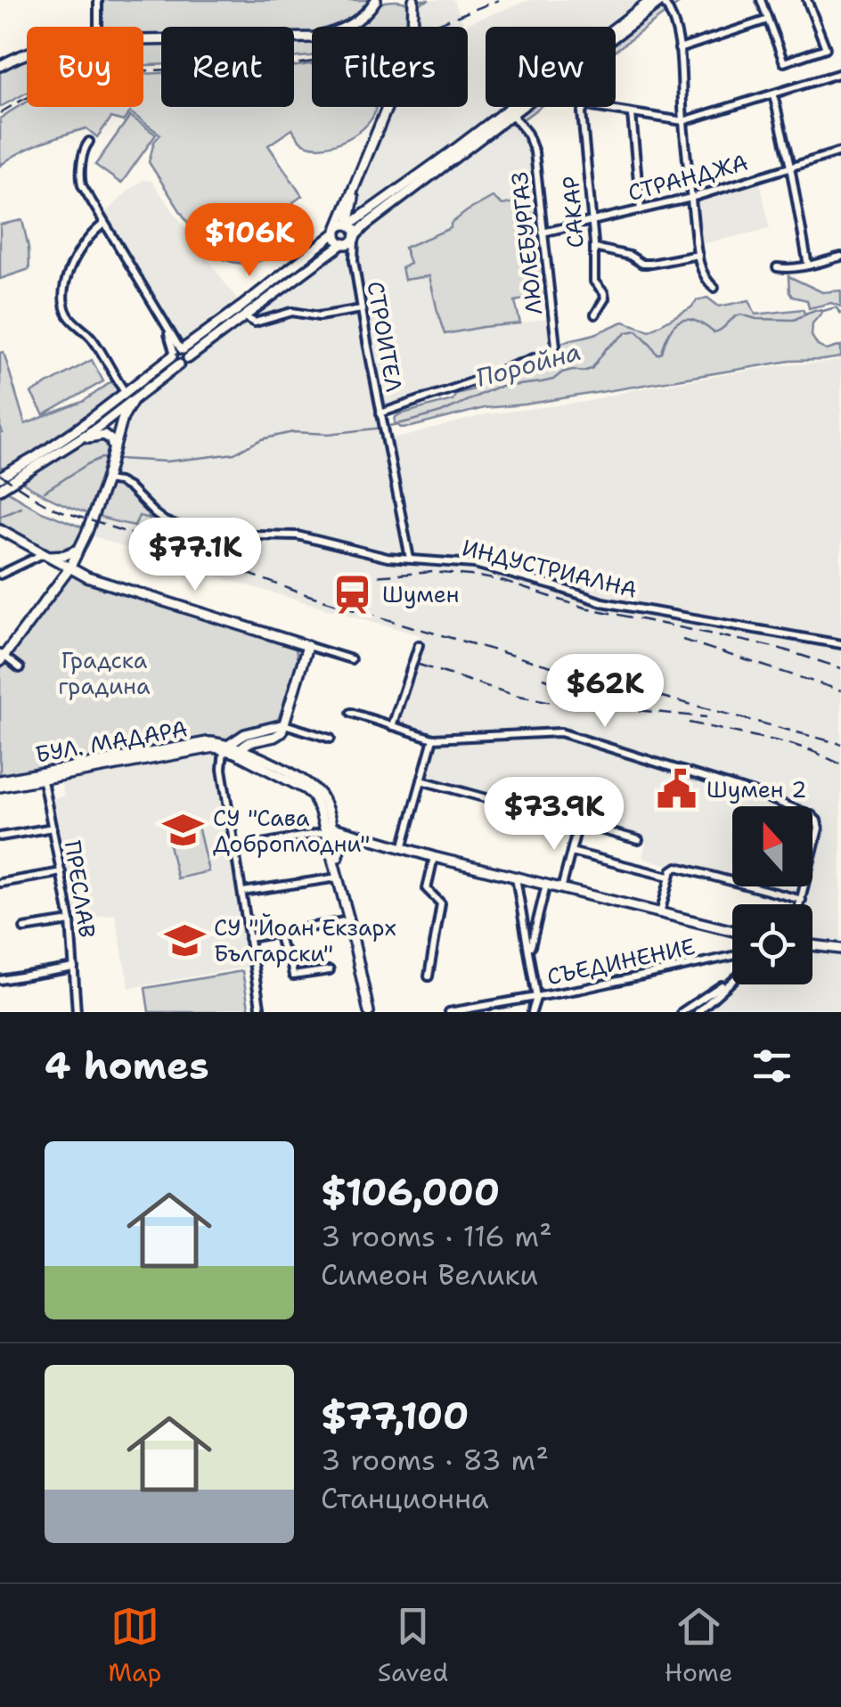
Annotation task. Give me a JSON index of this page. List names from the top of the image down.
{
  "streets": {
    "main road": ["БУЛ. МАДАРА"],
    "street": [
      "СТРАНДЖА",
      "САКАР",
      "ЛЮЛЕБУРГАЗ",
      "СТРОИТЕЛ",
      "ИНДУСТРИАЛНА",
      "ПРЕСЛАВ",
      "СЪЕДИНЕНИЕ"
    ]
  },
  "crossings": [
    ["СТРАНДЖА", "САКАР"],
    ["СТРАНДЖА", "ЛЮЛЕБУРГАЗ"],
    ["ЛЮЛЕБУРГАЗ", "СТРОИТЕЛ"],
    ["СТРОИТЕЛ", "ИНДУСТРИАЛНА"],
    ["БУЛ. МАДАРА", "ПРЕСЛАВ"]
  ],
  "water": ["Поройна"],
  "parks": ["Градска градина"],
  "places": {
    "station": ["Шумен"],
    "public building": ["Шумен 2"],
    "school or university": ["СУ \"Сава Доброплодни\"", "СУ \"Йоан Екзарх Български\""]
  },
  "north": "top",
  "page": {
    "chip": [
      "Buy",
      "Rent",
      "Filters",
      "New"
    ],
    "price": [
      "$106K",
      "$77.1K",
      "$62K",
      "$73.9K"
    ],
    "heading": "4 homes",
    "list": [
      {
        "name": "$106,000",
        "note": "3 rooms · 116 m² · Симеон Велики"
      },
      {
        "name": "$77,100",
        "note": "3 rooms · 83 m² · Станционна"
      }
    ],
    "tabs": ["Map", "Saved", "Home"]
  }
}
